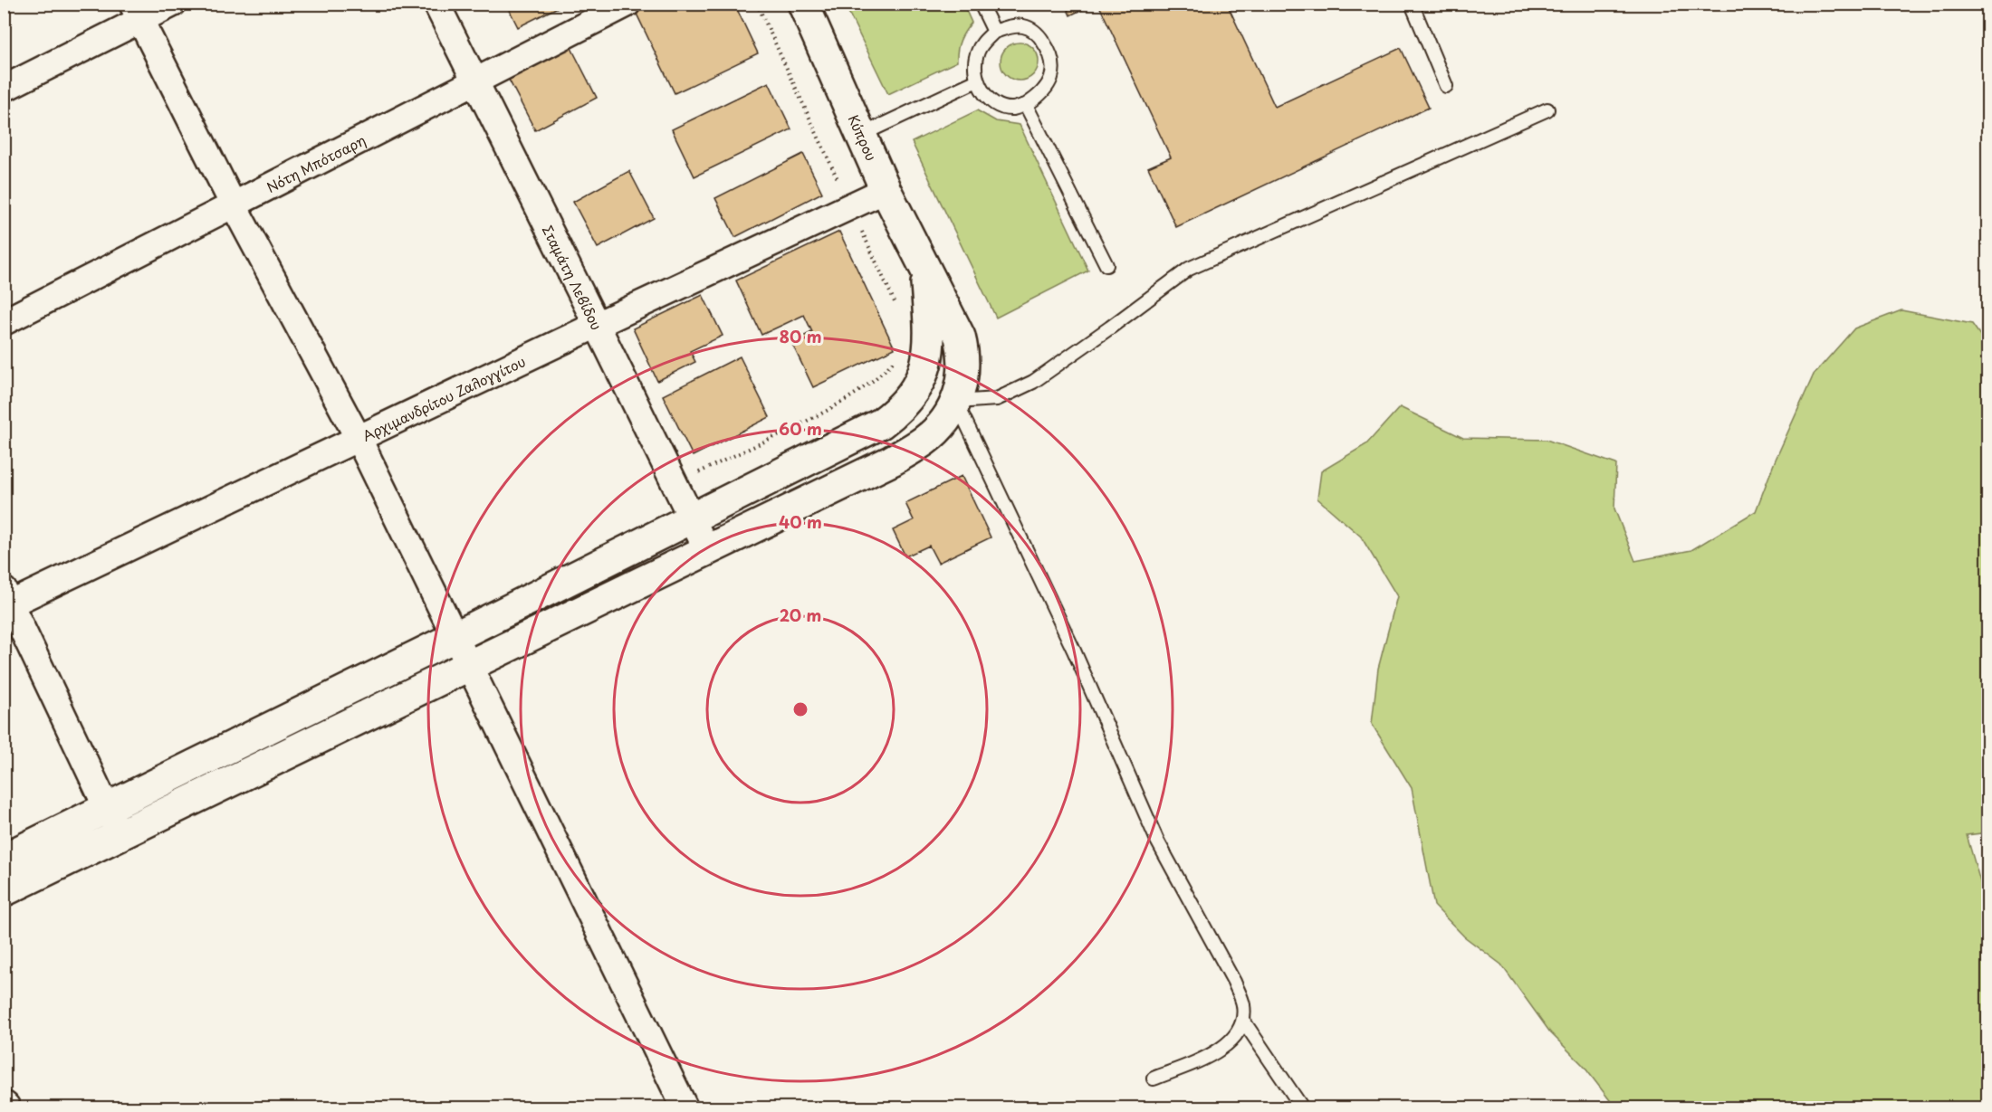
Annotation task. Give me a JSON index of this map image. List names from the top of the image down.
{
  "streets": {
    "main road": ["Κύπρου"],
    "street": ["Νότη Μπότσαρη", "Σταμάτη Λεβίδου", "Αρχιμανδρίτου Ζαλογγίτου"]
  },
  "crossings": [
    ["Κύπρου", "Σταμάτη Λεβίδου"],
    ["Κύπρου", "Αρχιμανδρίτου Ζαλογγίτου"],
    ["Νότη Μπότσαρη", "Σταμάτη Λεβίδου"],
    ["Σταμάτη Λεβίδου", "Αρχιμανδρίτου Ζαλογγίτου"]
  ],
  "rings": [
    "80 m",
    "60 m",
    "40 m",
    "20 m"
  ]
}
